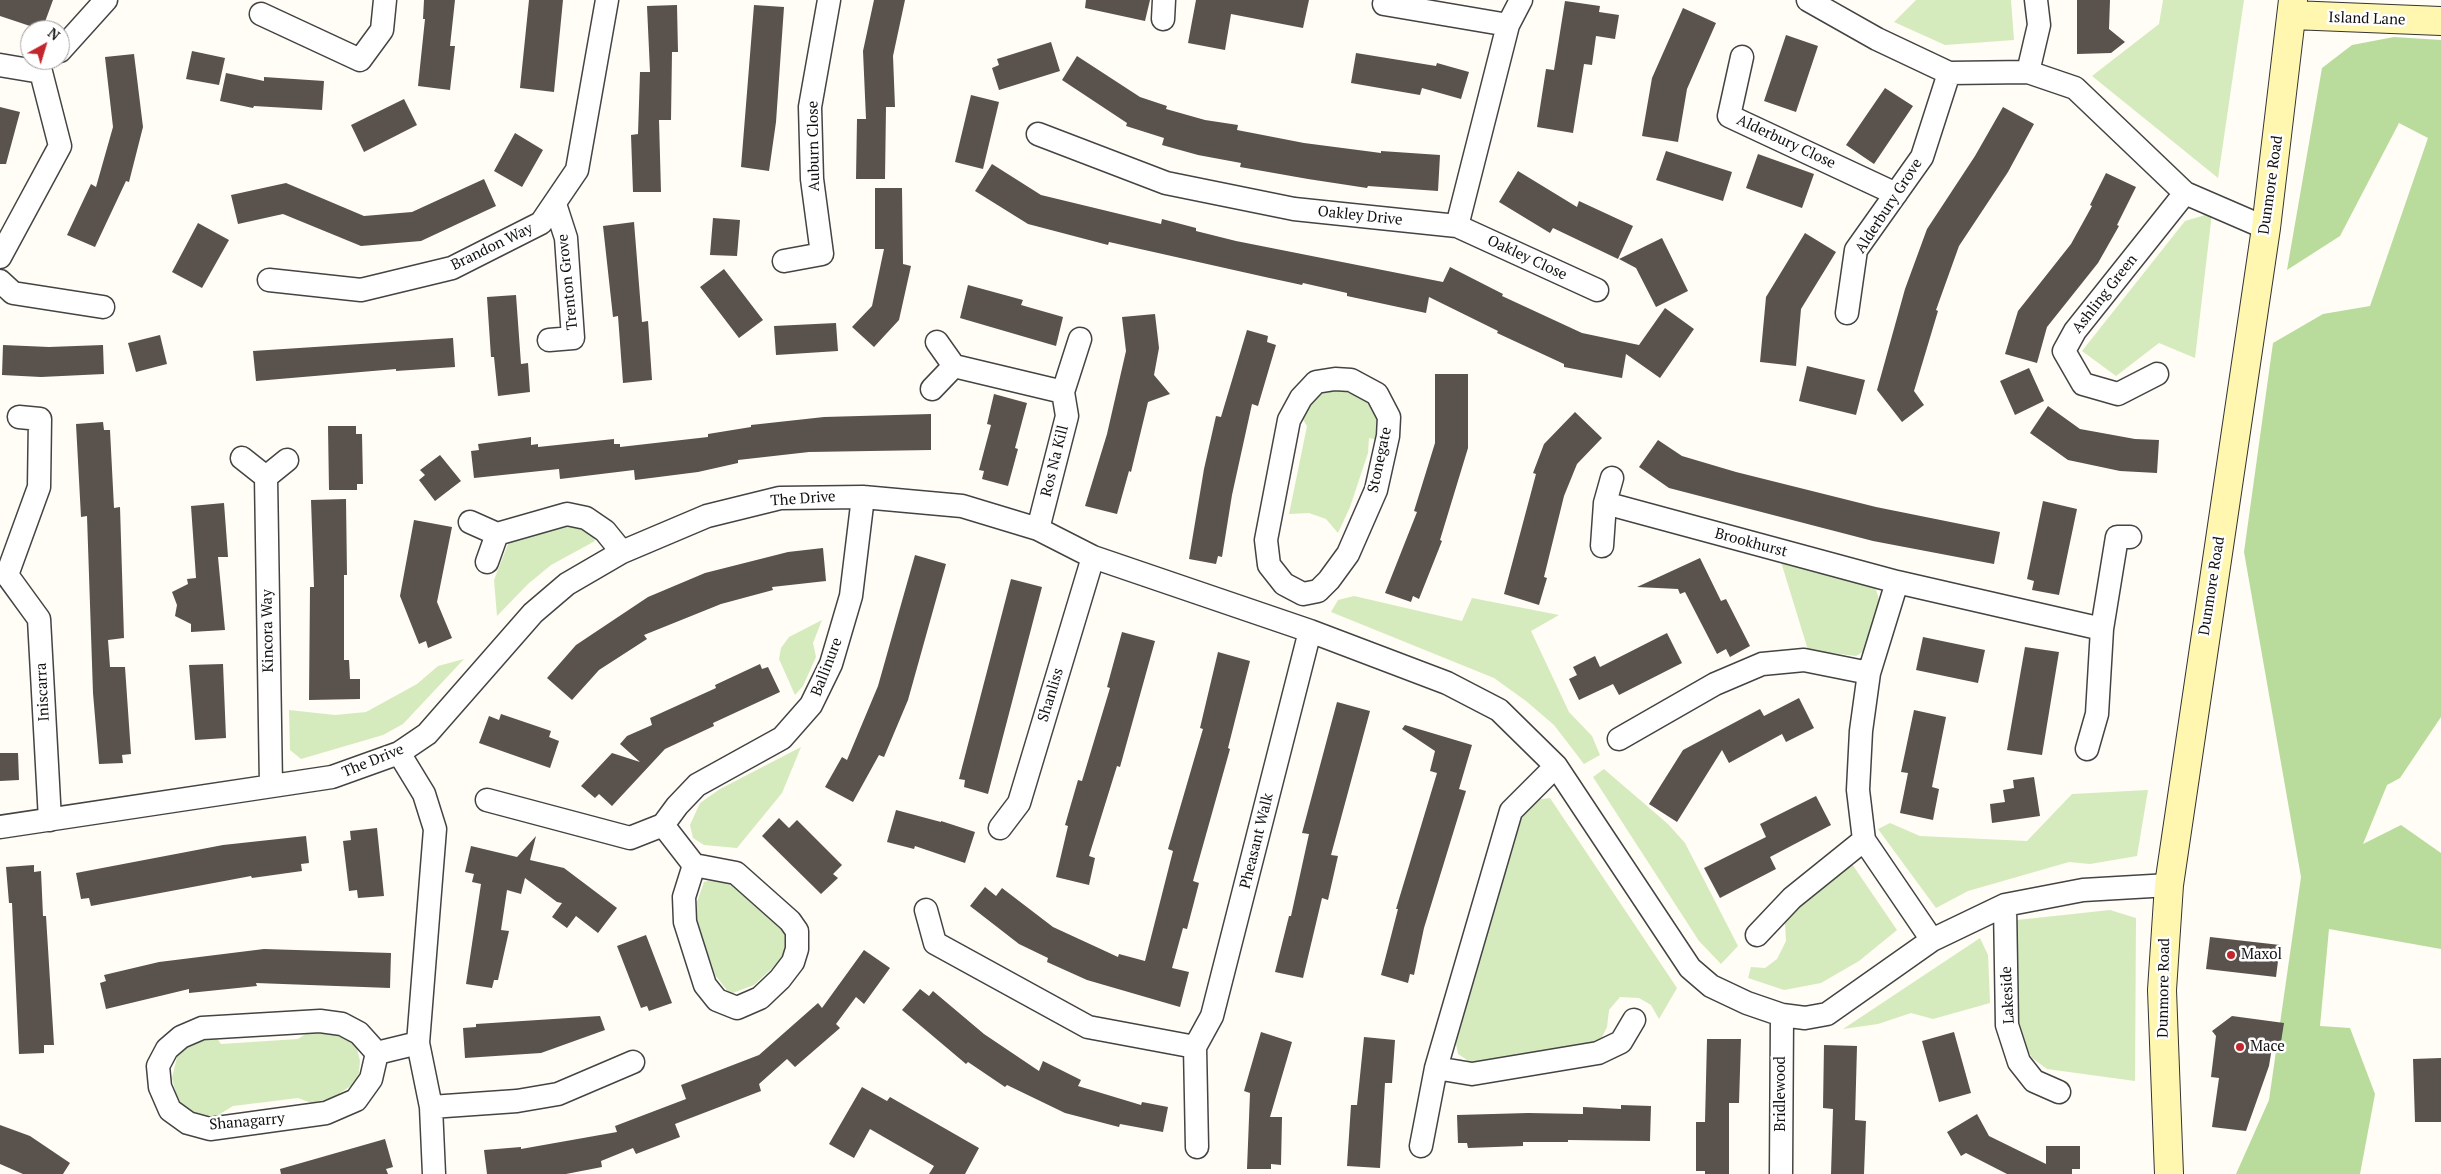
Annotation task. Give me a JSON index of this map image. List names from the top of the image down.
{
  "streets": {
    "main road": ["Island Lane", "Dunmore Road"],
    "street": [
      "Alderbury Close",
      "Auburn Close",
      "Alderbury Grove",
      "Oakley Drive",
      "Brandon Way",
      "Oakley Close",
      "Trenton Grove",
      "Ashling Green",
      "Stonegate",
      "Ros Na Kill",
      "The Drive",
      "Brookhurst",
      "Kincora Way",
      "Ballinure",
      "Iniscarra",
      "Shanliss",
      "Pheasant Walk",
      "Lakeside",
      "Bridlewood",
      "Shanagarry"
    ]
  },
  "crossings": [
    ["Island Lane", "Dunmore Road"],
    ["Alderbury Close", "Alderbury Grove"],
    ["Dunmore Road", "The Drive"],
    ["Oakley Drive", "Oakley Close"],
    ["Brandon Way", "Trenton Grove"],
    ["Ros Na Kill", "The Drive"],
    ["The Drive", "Kincora Way"],
    ["The Drive", "Ballinure"],
    ["The Drive", "Iniscarra"],
    ["The Drive", "Shanliss"],
    ["The Drive", "Pheasant Walk"],
    ["The Drive", "Lakeside"],
    ["The Drive", "Bridlewood"]
  ],
  "places": ["Maxol", "Mace"],
  "north": "top right"
}
